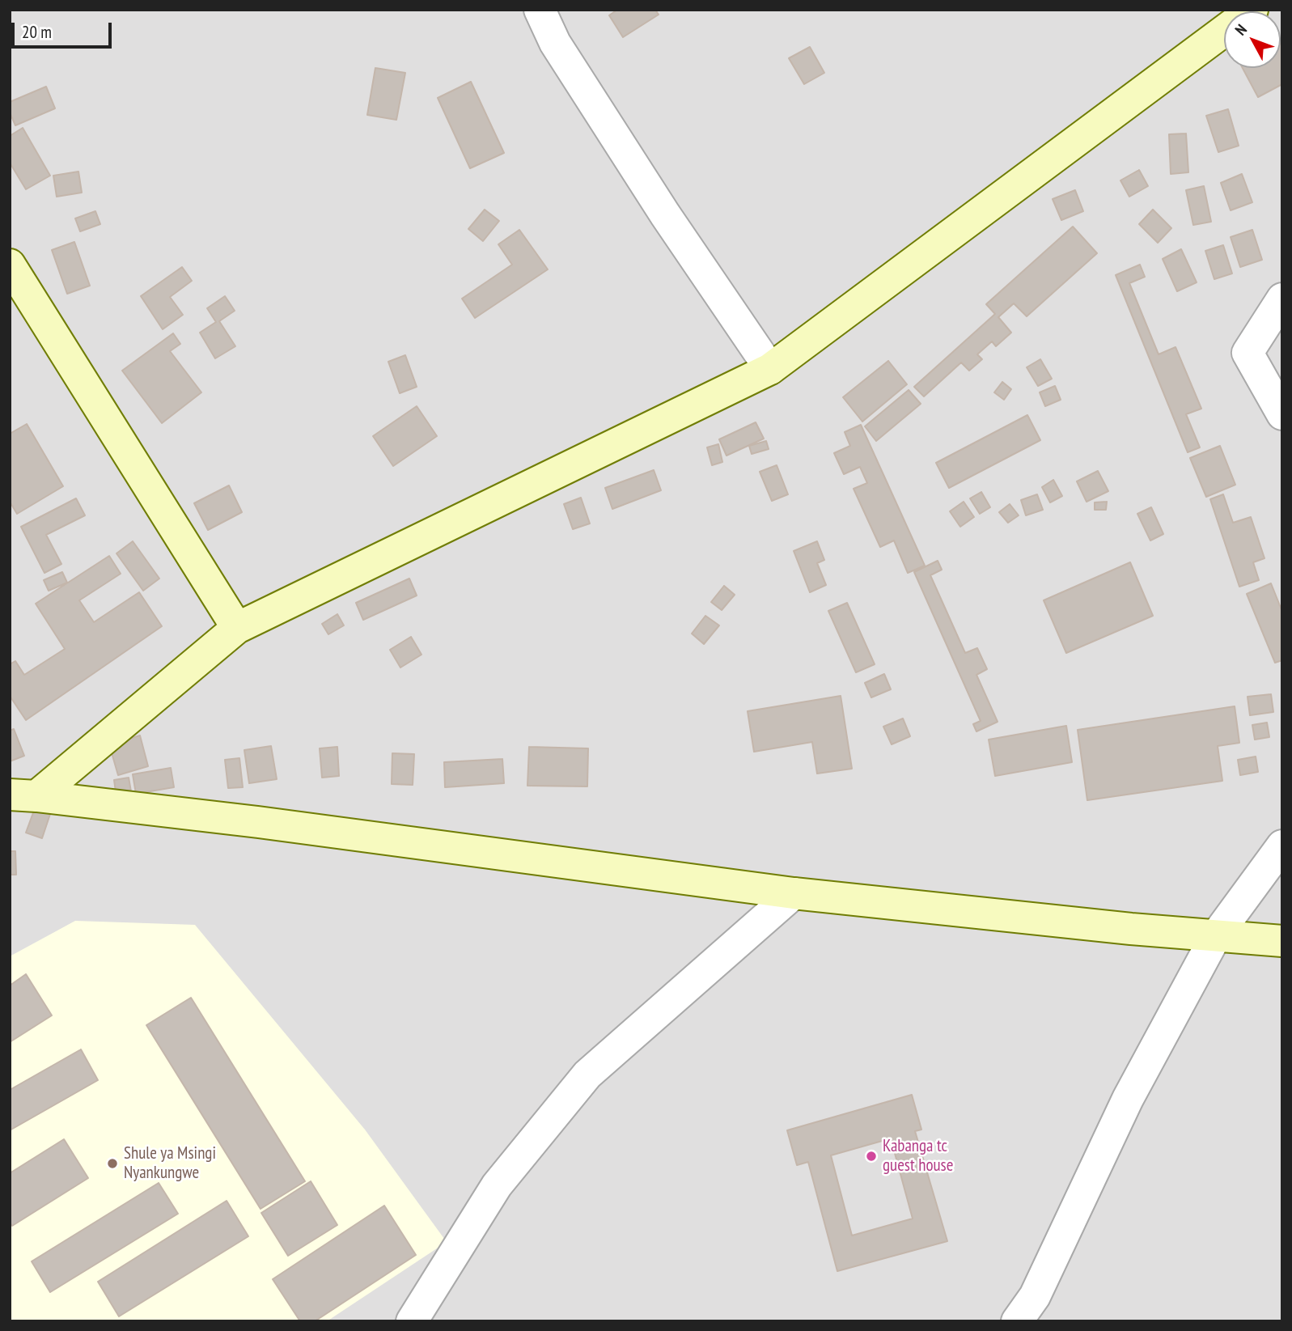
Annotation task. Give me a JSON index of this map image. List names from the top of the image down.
{
  "places": ["Kabanga tc guest house", "Shule ya Msingi Nyankungwe"],
  "scale_bar": "20 m",
  "north": "top left"
}
